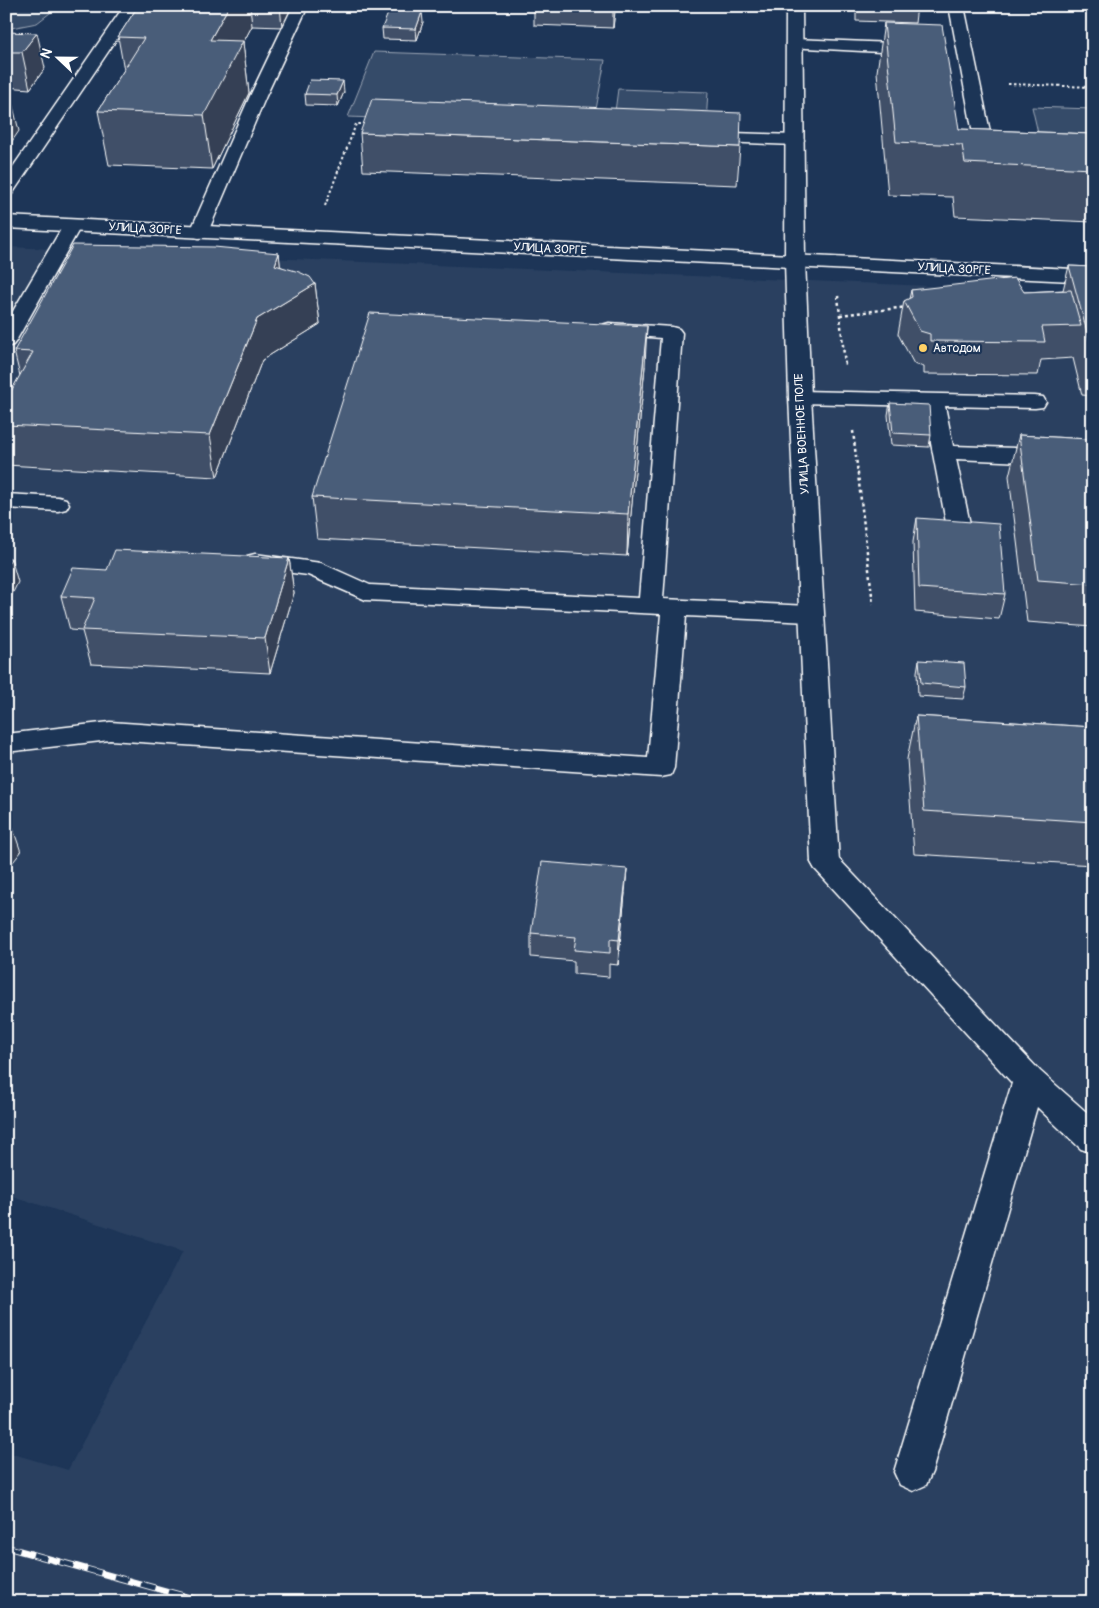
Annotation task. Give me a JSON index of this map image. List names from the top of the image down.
{
  "streets": {
    "street": ["УЛИЦА ЗОРГЕ", "УЛИЦА ВОЕННОЕ ПОЛЕ"]
  },
  "crossings": [
    ["УЛИЦА ЗОРГЕ", "УЛИЦА ВОЕННОЕ ПОЛЕ"]
  ],
  "places": ["Автодом"],
  "north": "left"
}
